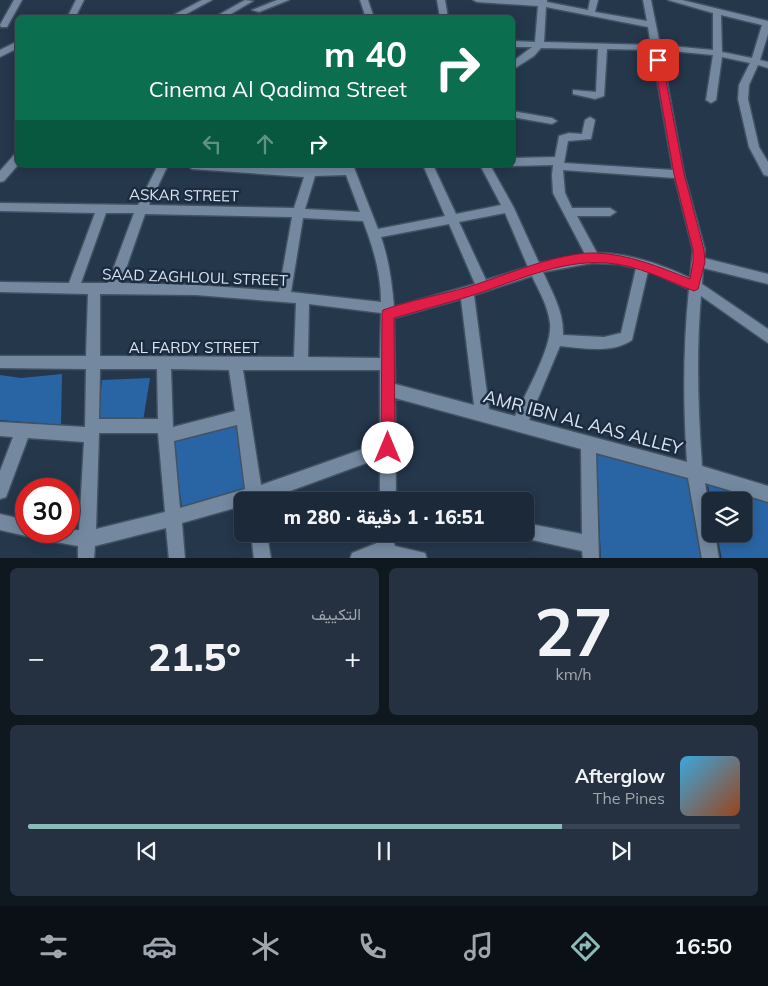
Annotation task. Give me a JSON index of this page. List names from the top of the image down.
{
  "streets": {
    "street": [
      "ASKAR STREET",
      "SAAD ZAGHLOUL STREET",
      "AL FARDY STREET",
      "AMR IBN AL AAS ALLEY"
    ]
  },
  "page": {
    "turn": ["40 m", "Cinema Al Qadima Street"],
    "limit": "30",
    "trip": "16:51 · 1 دقيقة · 280 m",
    "tile": [
      ["27", "km/h"],
      "التكييف"
    ],
    "heat": ["−", "21.5°", "+"],
    "song": ["Afterglow", "The Pines"],
    "tabs": "16:50"
  }
}
